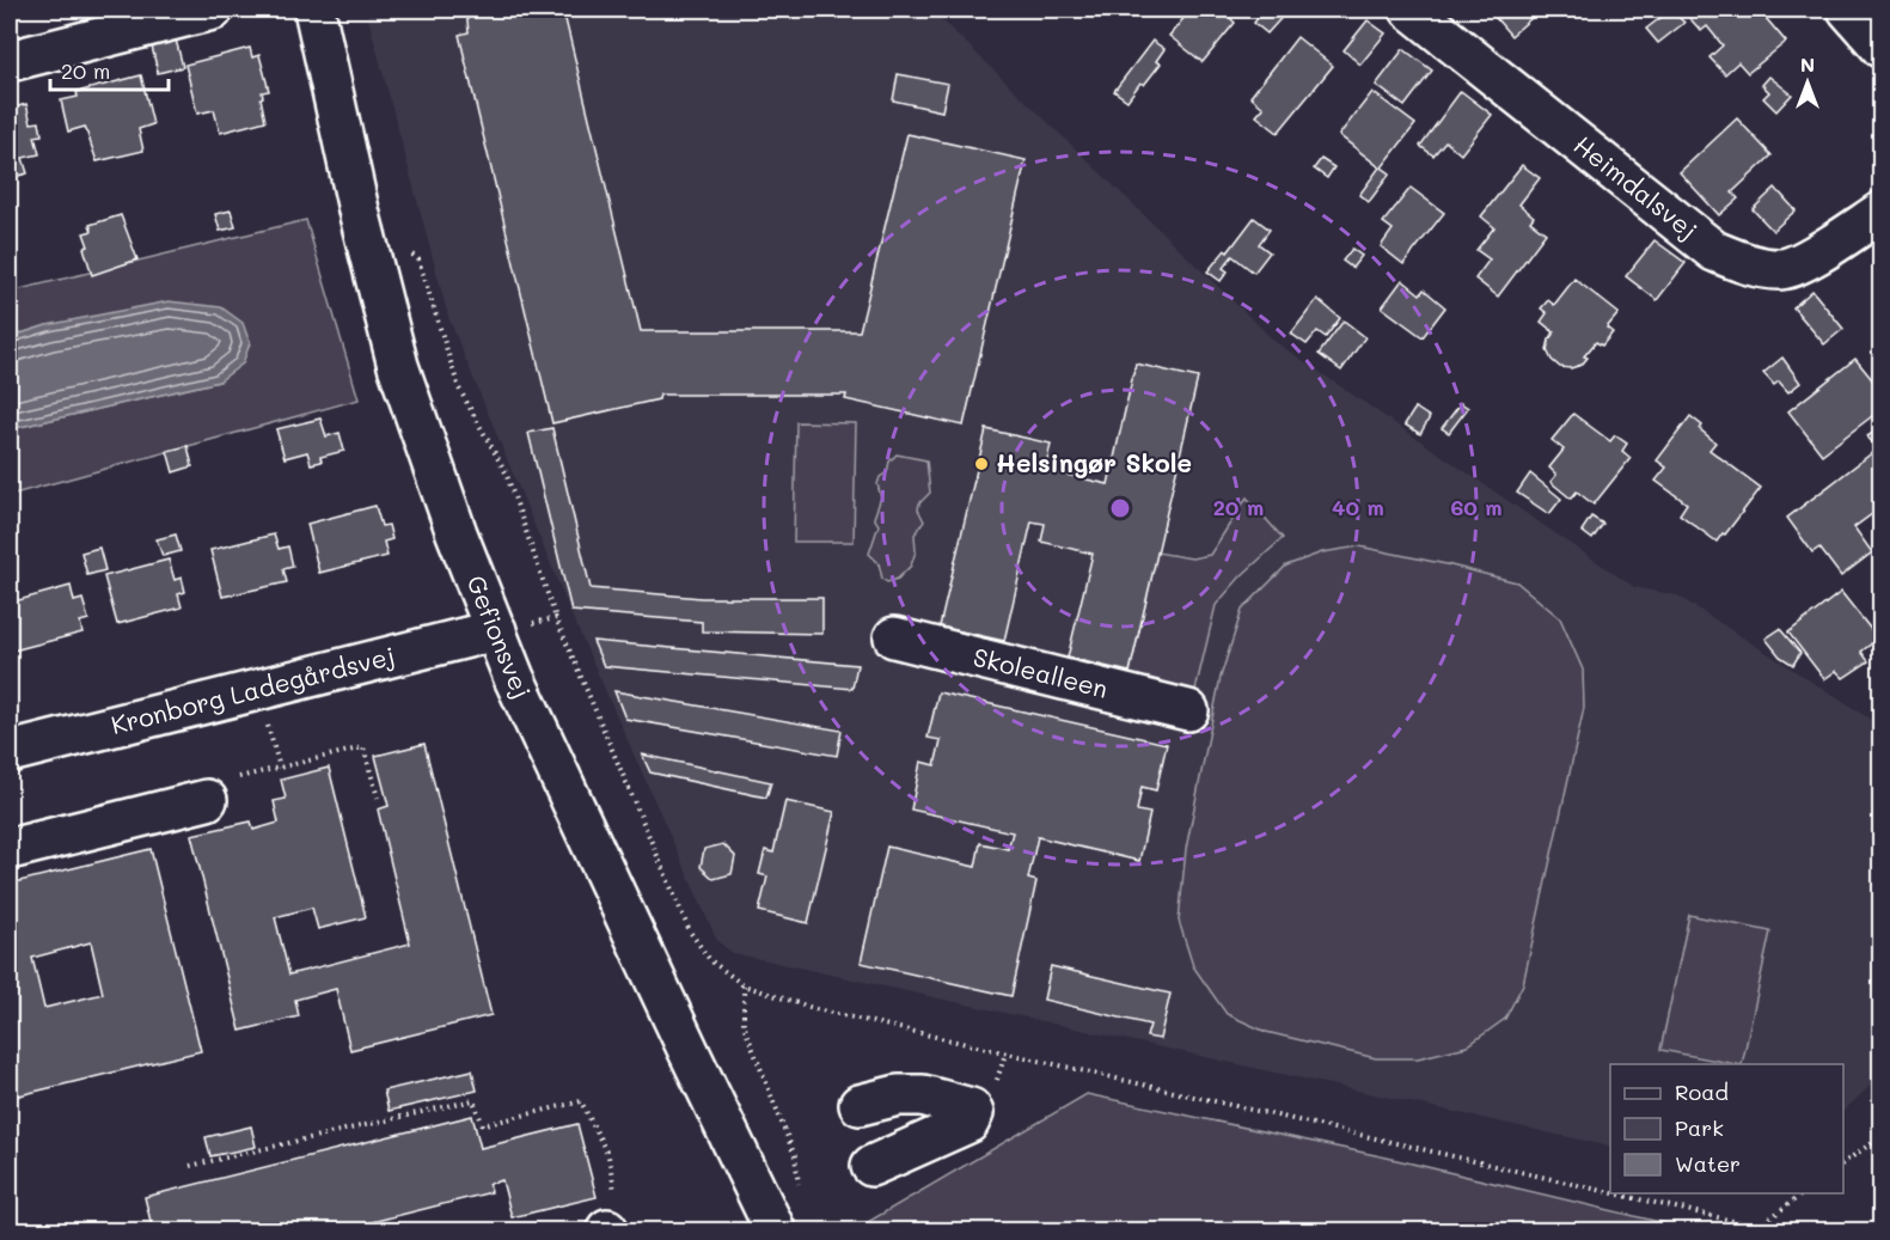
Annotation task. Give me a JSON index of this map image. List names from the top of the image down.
{
  "streets": {
    "street": [
      "Heimdalsvej",
      "Gefionsvej",
      "Skolealleen",
      "Kronborg Ladegårdsvej"
    ]
  },
  "crossings": [
    ["Gefionsvej", "Kronborg Ladegårdsvej"]
  ],
  "places": ["Helsingør Skole"],
  "legend": ["Road", "Park", "Water"],
  "scale_bar": "20 m",
  "north": "top",
  "rings": ["20 m", "40 m", "60 m"]
}
